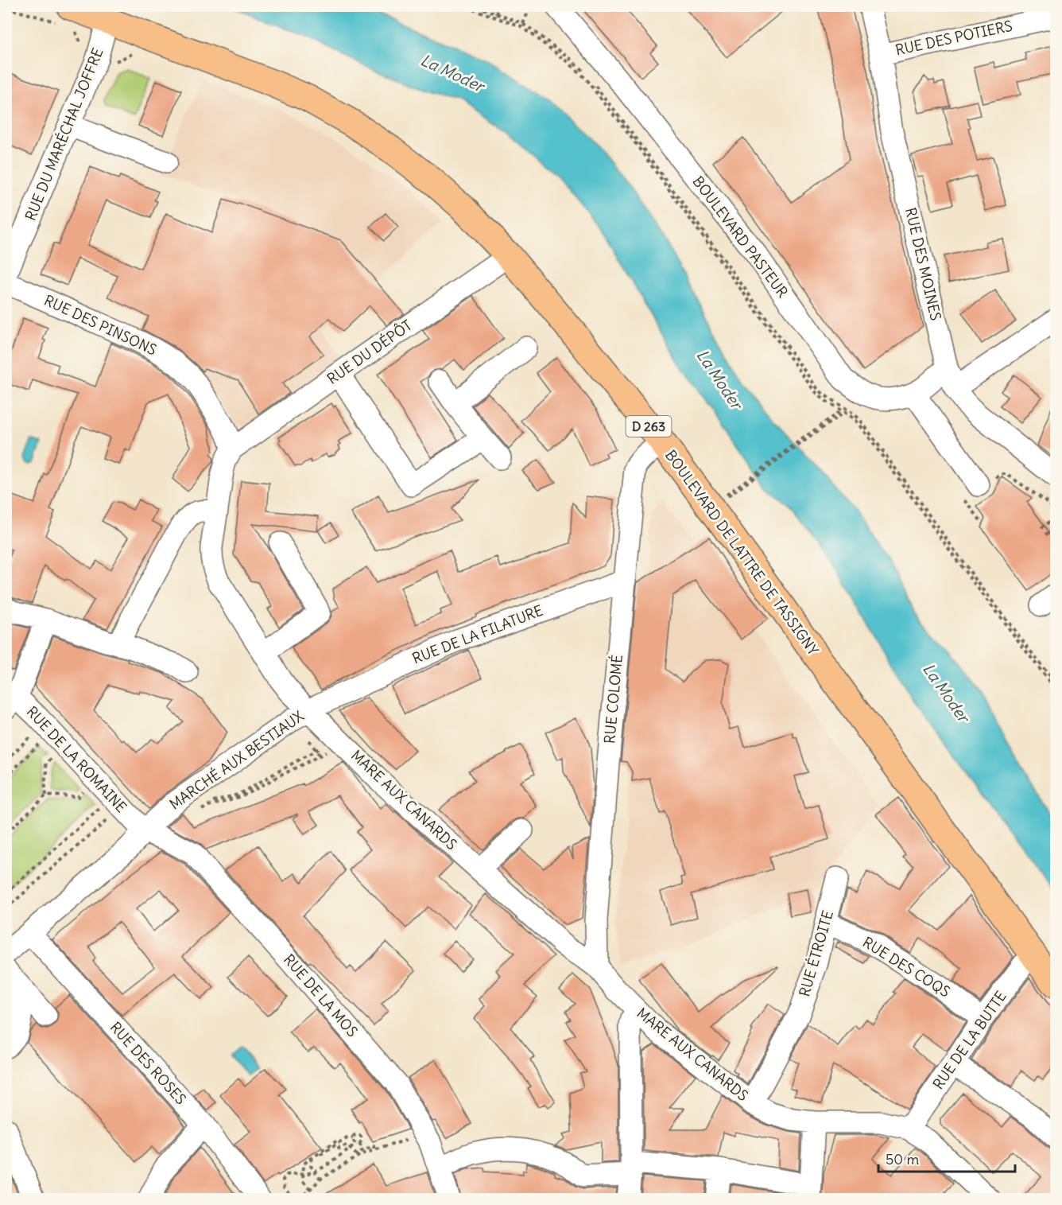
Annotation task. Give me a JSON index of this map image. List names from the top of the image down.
{
  "streets": {
    "main road": ["D 263", "BOULEVARD DE LATTRE DE TASSIGNY"],
    "street": [
      "RUE DES POTIERS",
      "RUE DU MARÉCHAL JOFFRE",
      "BOULEVARD PASTEUR",
      "RUE DES MOINES",
      "RUE DES PINSONS",
      "RUE DU DÉPÔT",
      "RUE DE LA FILATURE",
      "RUE COLOMÉ",
      "RUE DE LA ROMAINE",
      "MARCHÉ AUX BESTIAUX",
      "MARE AUX CANARDS",
      "RUE ÉTROITE",
      "RUE DES COQS",
      "RUE DE LA MOS",
      "RUE DE LA BUTTE",
      "RUE DES ROSES"
    ]
  },
  "crossings": [
    ["RUE DES POTIERS", "RUE DES MOINES"],
    ["RUE DU MARÉCHAL JOFFRE", "BOULEVARD DE LATTRE DE TASSIGNY"],
    ["BOULEVARD PASTEUR", "RUE DES MOINES"],
    ["RUE DES PINSONS", "RUE DU DÉPÔT"],
    ["RUE DES PINSONS", "MARCHÉ AUX BESTIAUX"],
    ["RUE DU DÉPÔT", "BOULEVARD DE LATTRE DE TASSIGNY"],
    ["RUE DU DÉPÔT", "MARCHÉ AUX BESTIAUX"],
    ["BOULEVARD DE LATTRE DE TASSIGNY", "RUE COLOMÉ"],
    ["BOULEVARD DE LATTRE DE TASSIGNY", "RUE DE LA BUTTE"],
    ["RUE DE LA FILATURE", "RUE COLOMÉ"],
    ["RUE DE LA FILATURE", "MARCHÉ AUX BESTIAUX"],
    ["RUE DE LA FILATURE", "MARE AUX CANARDS"],
    ["RUE COLOMÉ", "MARE AUX CANARDS"],
    ["RUE DE LA ROMAINE", "MARCHÉ AUX BESTIAUX"],
    ["RUE DE LA ROMAINE", "RUE DE LA MOS"],
    ["MARCHÉ AUX BESTIAUX", "MARE AUX CANARDS"],
    ["MARCHÉ AUX BESTIAUX", "RUE DE LA MOS"],
    ["MARCHÉ AUX BESTIAUX", "RUE DES ROSES"],
    ["MARE AUX CANARDS", "RUE ÉTROITE"],
    ["MARE AUX CANARDS", "RUE DE LA BUTTE"],
    ["RUE ÉTROITE", "RUE DES COQS"],
    ["RUE DES COQS", "RUE DE LA BUTTE"]
  ],
  "water": ["La Moder"],
  "scale_bar": "50 m"
}
